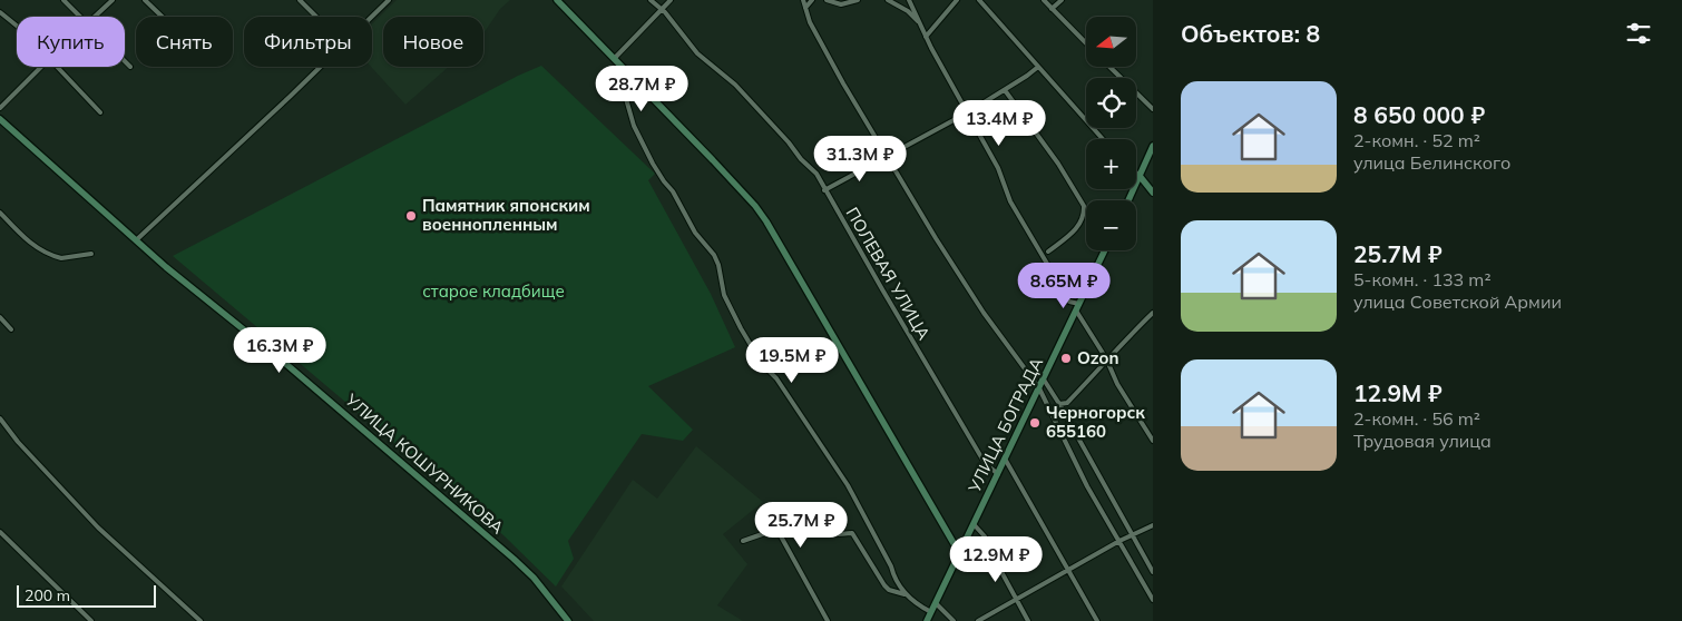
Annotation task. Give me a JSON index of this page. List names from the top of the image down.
{
  "streets": {
    "main road": ["УЛИЦА БОГРАДА", "УЛИЦА КОШУРНИКОВА"],
    "street": ["ПОЛЕВАЯ УЛИЦА"]
  },
  "crossings": [
    ["ПОЛЕВАЯ УЛИЦА", "УЛИЦА БОГРАДА"]
  ],
  "parks": ["старое кладбище"],
  "places": ["Памятник японским военнопленным", "Ozon", "Черногорск 655160"],
  "scale_bar": "200 m",
  "north": "left",
  "page": {
    "heading": "Объектов: 8",
    "map_buttons": ["+", "−"],
    "chip": [
      "Купить",
      "Снять",
      "Фильтры",
      "Новое"
    ],
    "price": [
      "28.7M ₽",
      "13.4M ₽",
      "31.3M ₽",
      "8.65M ₽",
      "16.3M ₽",
      "19.5M ₽",
      "25.7M ₽",
      "12.9M ₽"
    ],
    "list": [
      {
        "name": "8 650 000 ₽",
        "note": "2-комн. · 52 m² · улица Белинского"
      },
      {
        "name": "25.7M ₽",
        "note": "5-комн. · 133 m² · улица Советской Армии"
      },
      {
        "name": "12.9M ₽",
        "note": "2-комн. · 56 m² · Трудовая улица"
      }
    ],
    "scale": "200 m"
  }
}
